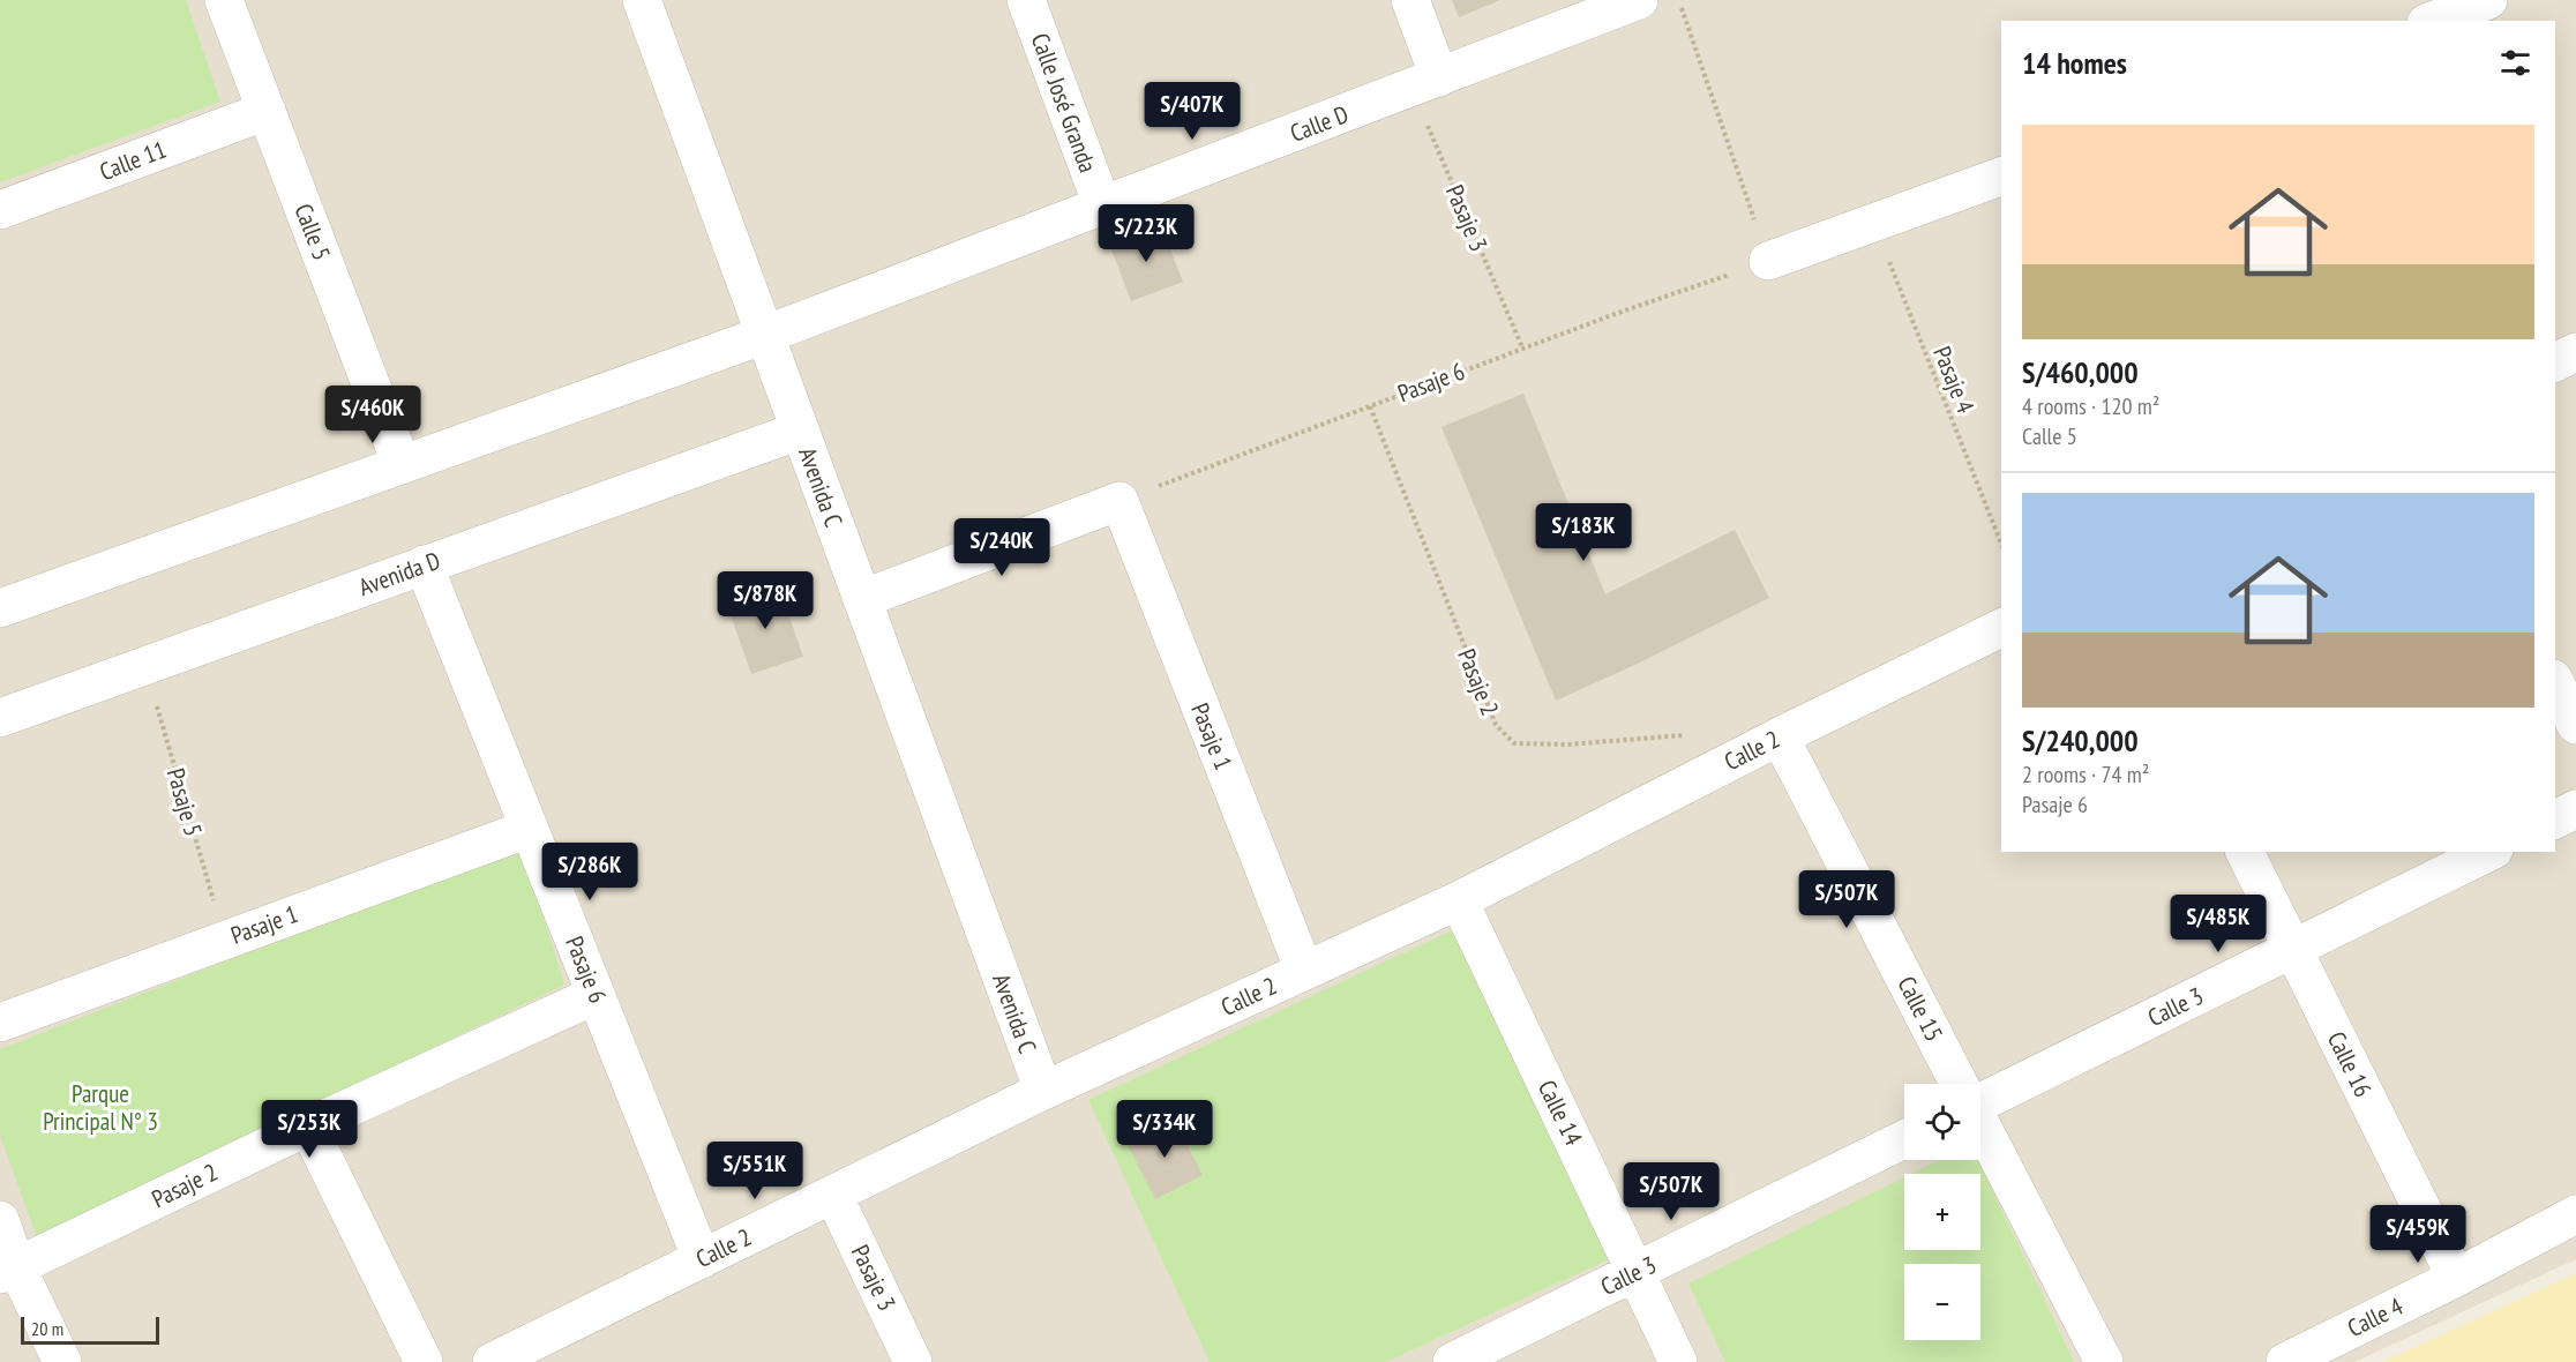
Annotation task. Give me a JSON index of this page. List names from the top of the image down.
{
  "streets": {
    "street": [
      "Calle José Granda",
      "Calle D",
      "Calle 11",
      "Pasaje 3",
      "Calle 5",
      "Pasaje 6",
      "Avenida C",
      "Avenida D",
      "Pasaje 2",
      "Pasaje 1",
      "Calle 2",
      "Calle 3",
      "Calle 15",
      "Calle 16",
      "Calle 14",
      "Calle 4"
    ],
    "path": ["Pasaje 4", "Pasaje 5"]
  },
  "crossings": [
    ["Calle José Granda", "Calle D"],
    ["Calle D", "Pasaje 3"],
    ["Calle D", "Avenida C"],
    ["Calle 11", "Calle 5"],
    ["Pasaje 3", "Pasaje 6"],
    ["Pasaje 3", "Calle 2"],
    ["Pasaje 6", "Avenida D"],
    ["Pasaje 6", "Pasaje 2"],
    ["Pasaje 6", "Pasaje 1"],
    ["Pasaje 6", "Calle 2"],
    ["Avenida C", "Avenida D"],
    ["Avenida C", "Calle 2"],
    ["Avenida D", "Pasaje 5"],
    ["Pasaje 1", "Calle 2"],
    ["Pasaje 1", "Pasaje 5"],
    ["Calle 2", "Calle 15"],
    ["Calle 2", "Calle 14"],
    ["Calle 3", "Calle 16"],
    ["Calle 3", "Calle 14"],
    ["Calle 16", "Calle 4"]
  ],
  "parks": ["Parque Principal N° 3"],
  "scale_bar": "20 m",
  "page": {
    "heading": "14 homes",
    "price": [
      "S/407K",
      "S/223K",
      "S/460K",
      "S/183K",
      "S/240K",
      "S/878K",
      "S/286K",
      "S/507K",
      "S/485K",
      "S/253K",
      "S/334K",
      "S/551K",
      "S/507K",
      "S/459K"
    ],
    "list": [
      {
        "name": "S/460,000",
        "note": "4 rooms · 120 m² · Calle 5"
      },
      {
        "name": "S/240,000",
        "note": "2 rooms · 74 m² · Pasaje 6"
      }
    ],
    "map_buttons": ["+", "−"],
    "scale": "20 m"
  }
}
